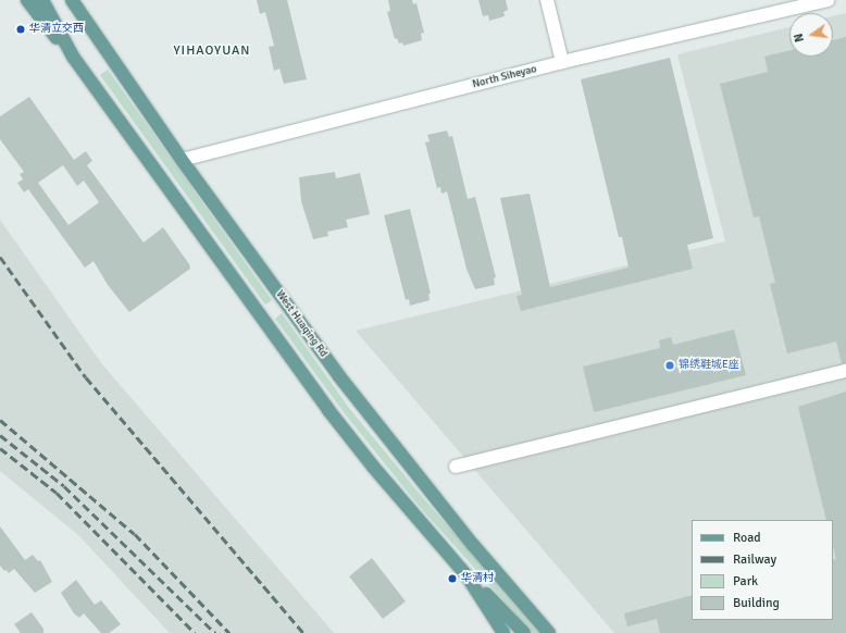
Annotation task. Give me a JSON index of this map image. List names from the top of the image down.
{
  "streets": {
    "main road": ["West Huaqing Rd"],
    "street": ["North Siheyao"]
  },
  "crossings": [
    ["North Siheyao", "West Huaqing Rd"]
  ],
  "districts": ["YIHAOYUAN"],
  "places": ["华清立交西", "锦绣鞋城E座", "华清村"],
  "legend": [
    "Road",
    "Railway",
    "Park",
    "Building"
  ],
  "north": "left"
}
